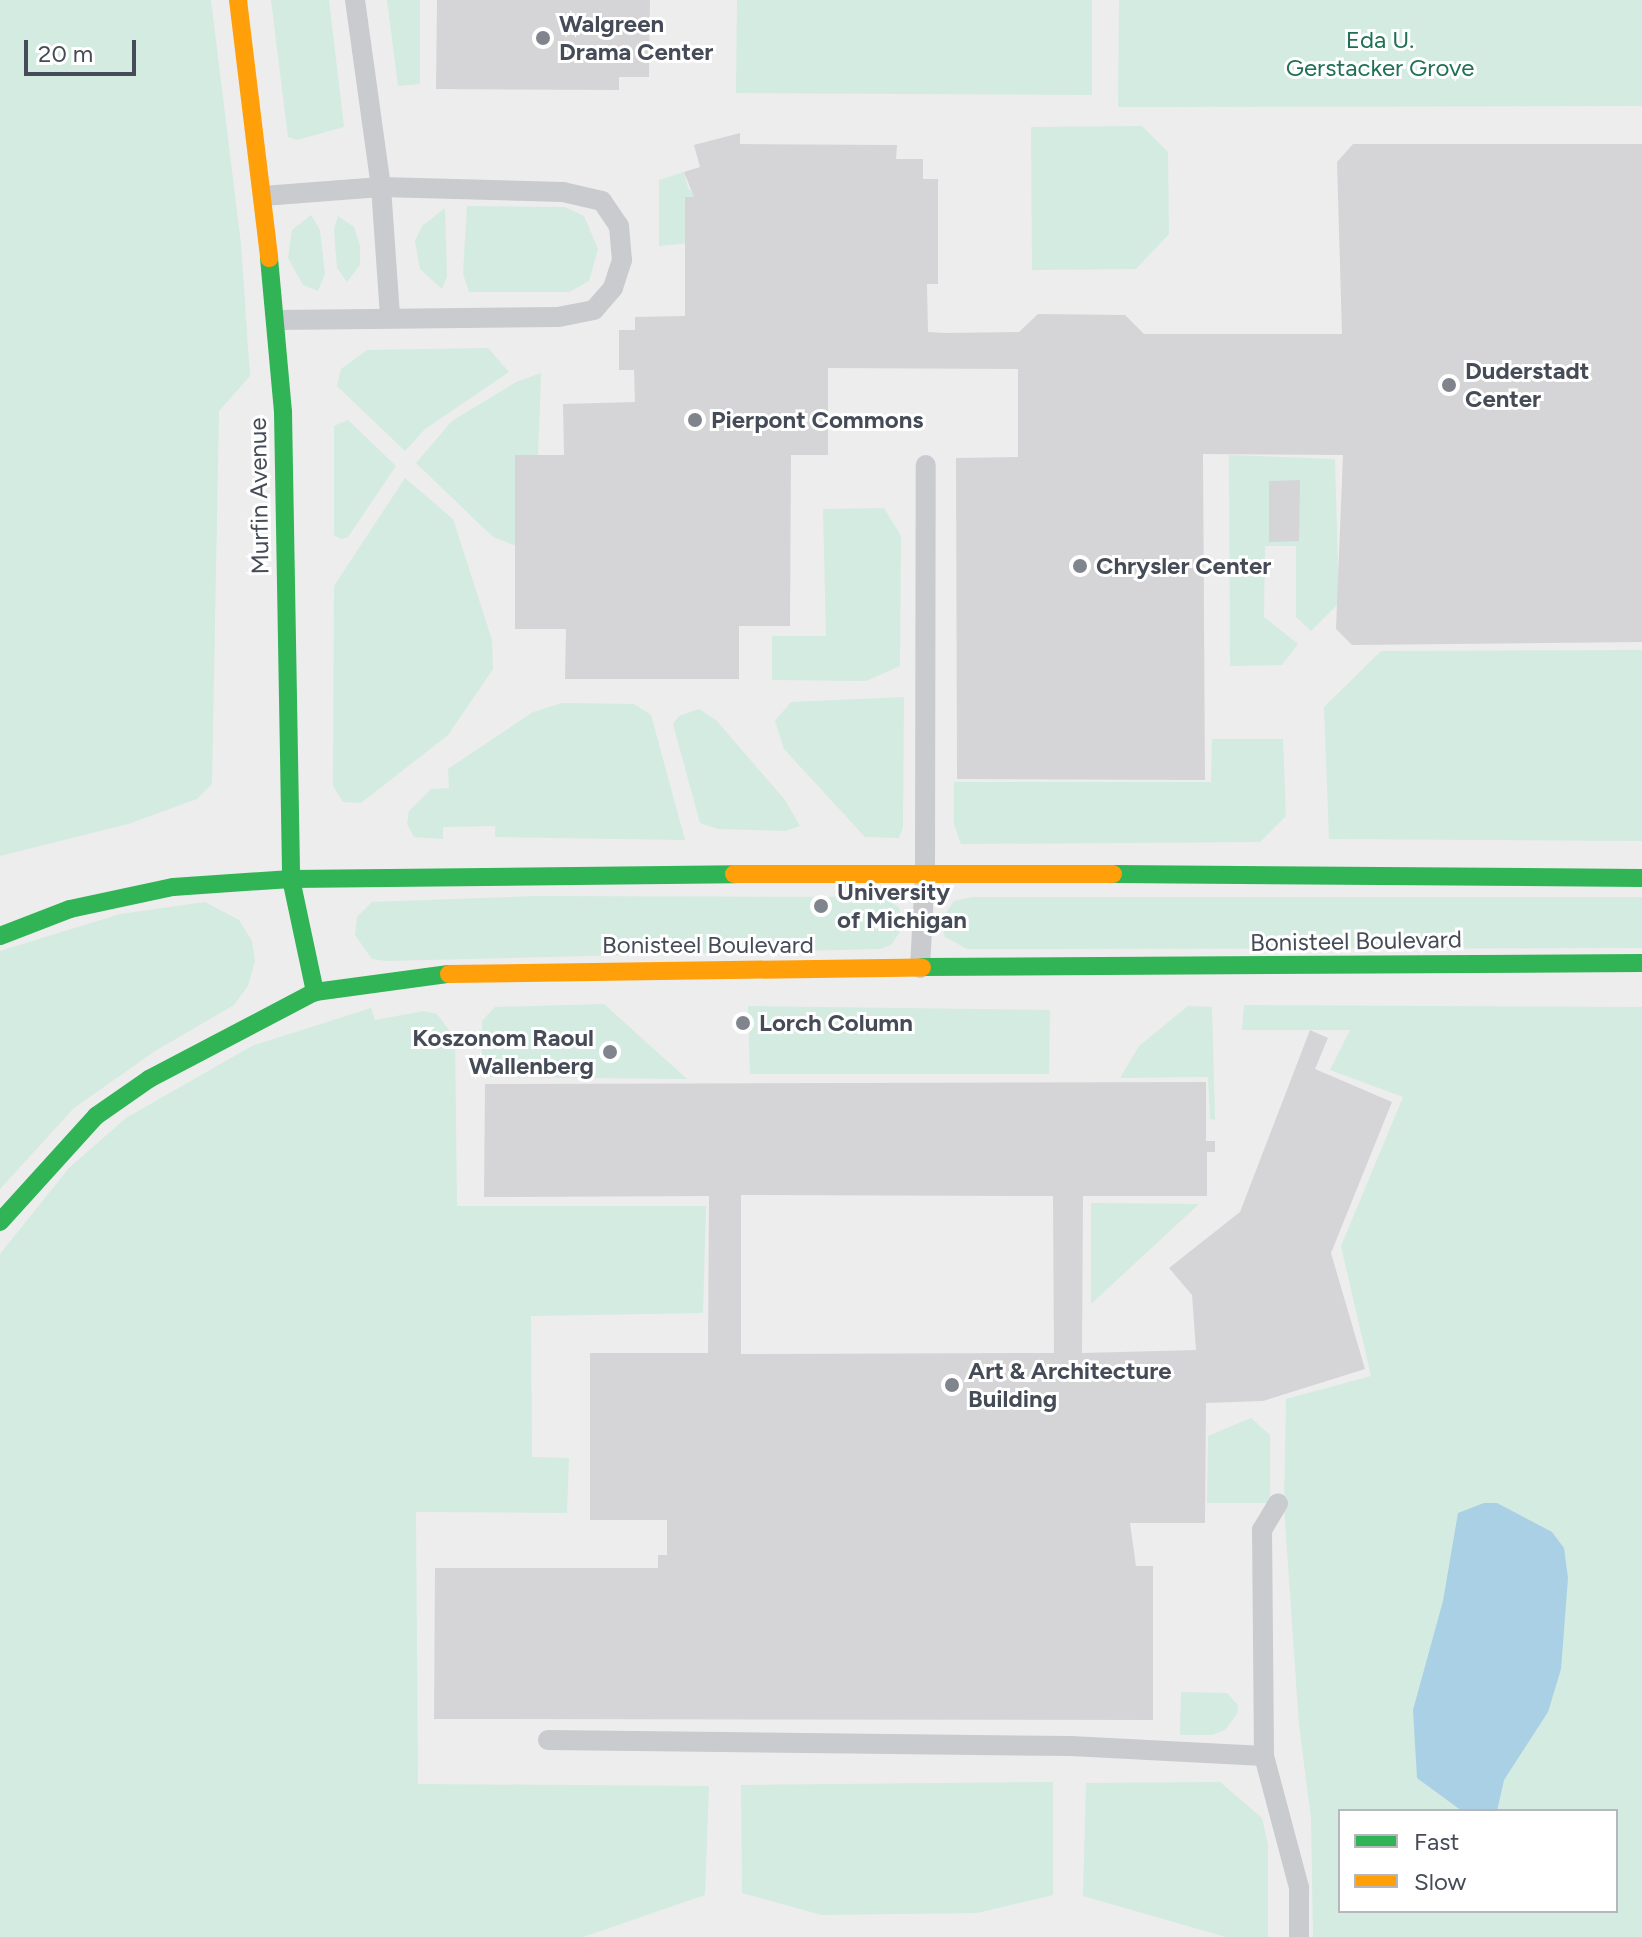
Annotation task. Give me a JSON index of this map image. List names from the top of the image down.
{
  "streets": {
    "street": ["Murfin Avenue", "Bonisteel Boulevard"]
  },
  "crossings": [
    ["Murfin Avenue", "Bonisteel Boulevard"]
  ],
  "parks": ["Eda U. Gerstacker Grove"],
  "places": [
    "Walgreen Drama Center",
    "Duderstadt Center",
    "Pierpont Commons",
    "Chrysler Center",
    "University of Michigan",
    "Lorch Column",
    "Koszonom Raoul Wallenberg",
    "Art & Architecture Building"
  ],
  "legend": ["Fast", "Slow"],
  "scale_bar": "20 m"
}
